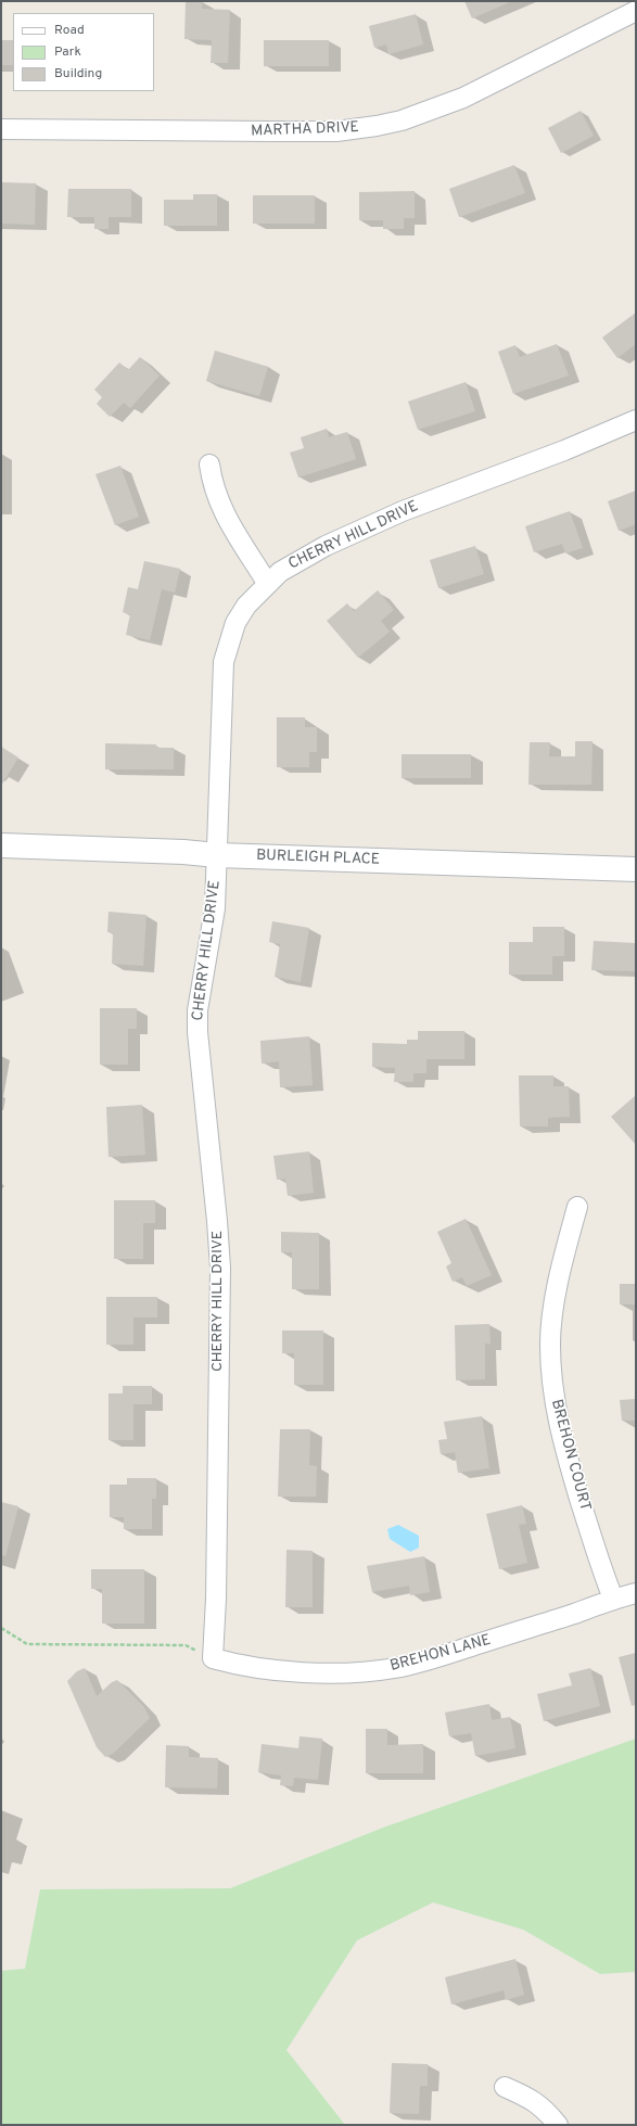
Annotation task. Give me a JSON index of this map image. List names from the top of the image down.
{
  "streets": {
    "street": [
      "MARTHA DRIVE",
      "CHERRY HILL DRIVE",
      "BURLEIGH PLACE",
      "BREHON COURT",
      "BREHON LANE"
    ]
  },
  "crossings": [
    ["CHERRY HILL DRIVE", "BURLEIGH PLACE"],
    ["CHERRY HILL DRIVE", "BREHON LANE"],
    ["BREHON COURT", "BREHON LANE"]
  ],
  "legend": ["Road", "Park", "Building"]
}
